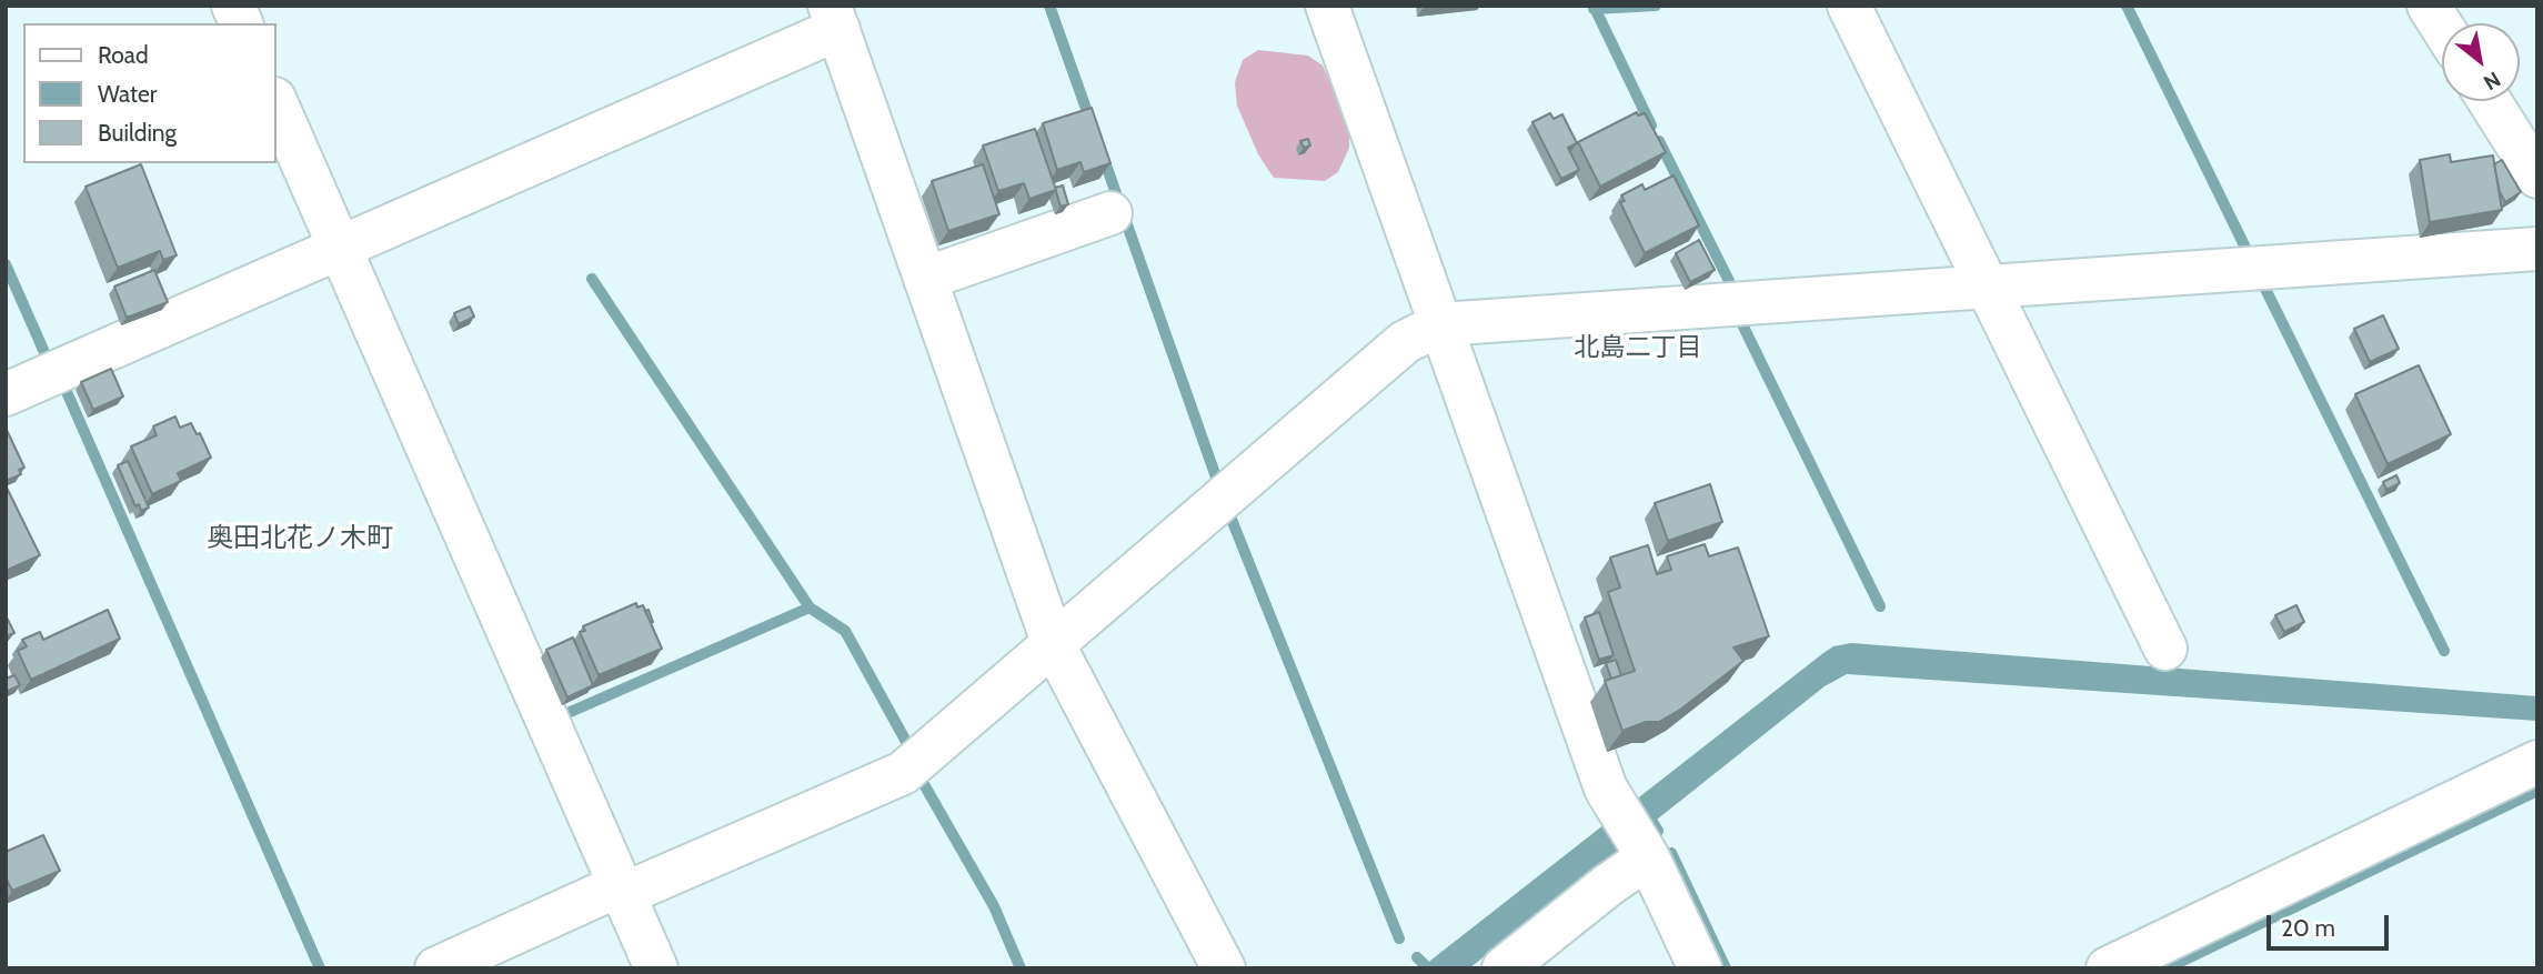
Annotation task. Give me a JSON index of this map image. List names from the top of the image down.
{
  "districts": ["北島二丁目", "奥田北花ノ木町"],
  "legend": ["Road", "Water", "Building"],
  "scale_bar": "20 m",
  "north": "bottom right"
}
